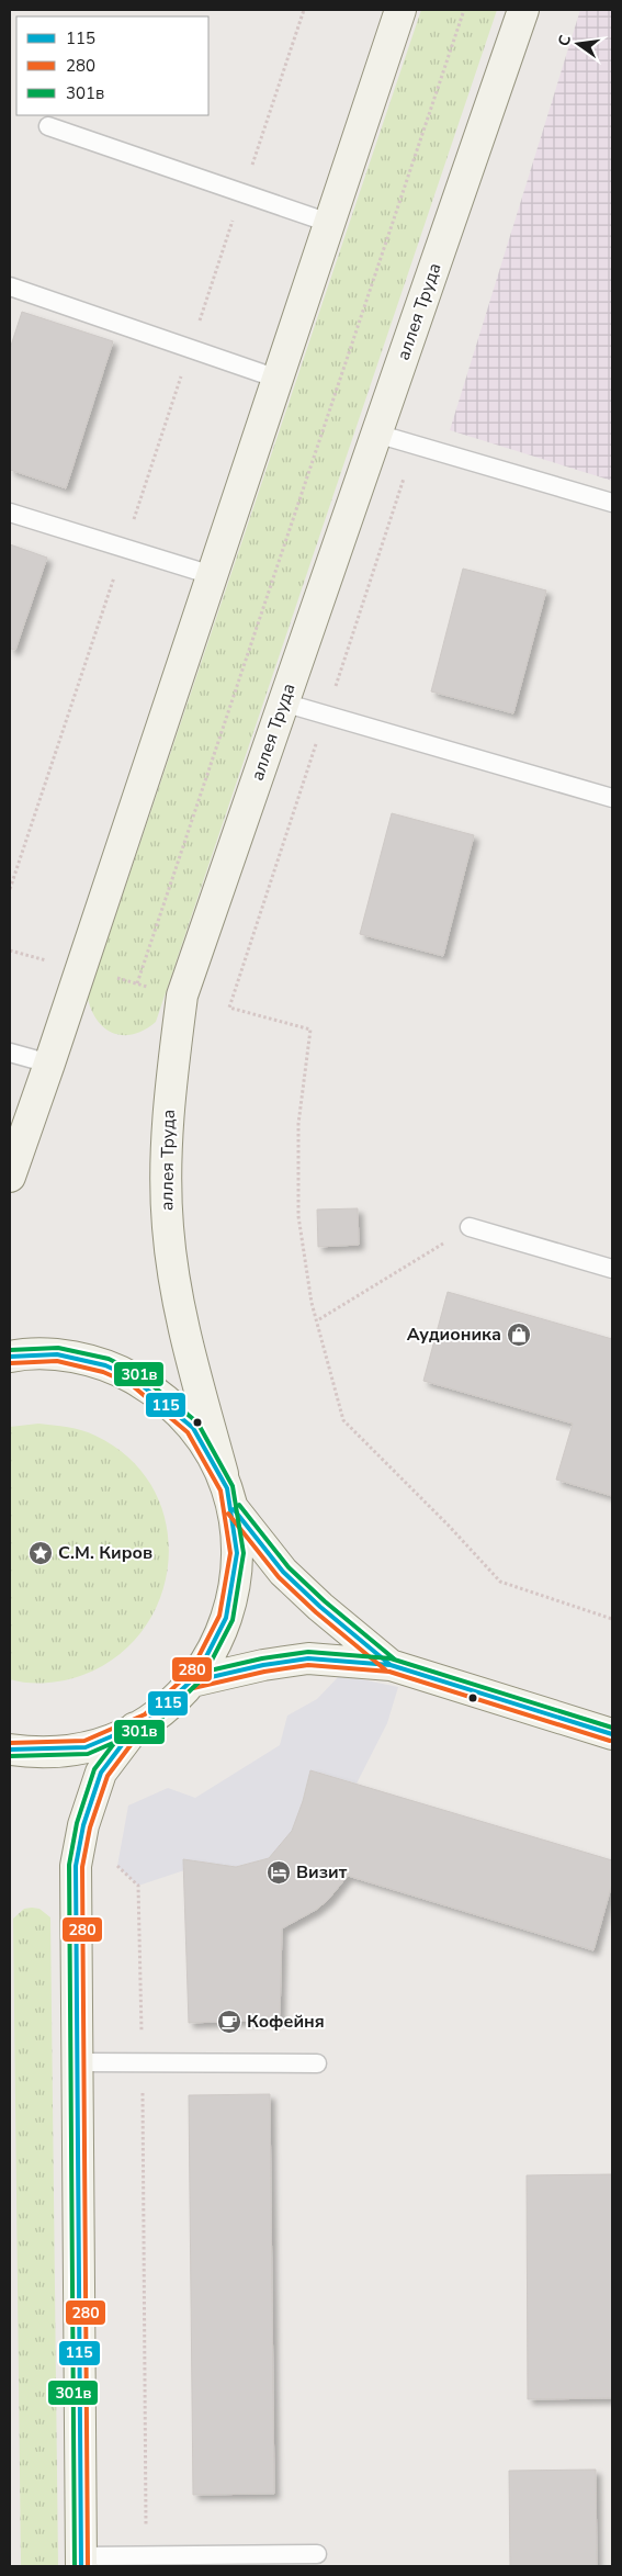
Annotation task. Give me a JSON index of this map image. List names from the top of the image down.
{
  "streets": {
    "street": ["аллея Труда"]
  },
  "places": {
    "shop": ["Аудионика"],
    "place": ["С.М. Киров"],
    "hotel": ["Визит"],
    "cafe": ["Кофейня"]
  },
  "lines": ["transit line 301в", "transit line 115", "transit line 280"],
  "legend": ["115", "280", "301в"],
  "north": "left"
}
